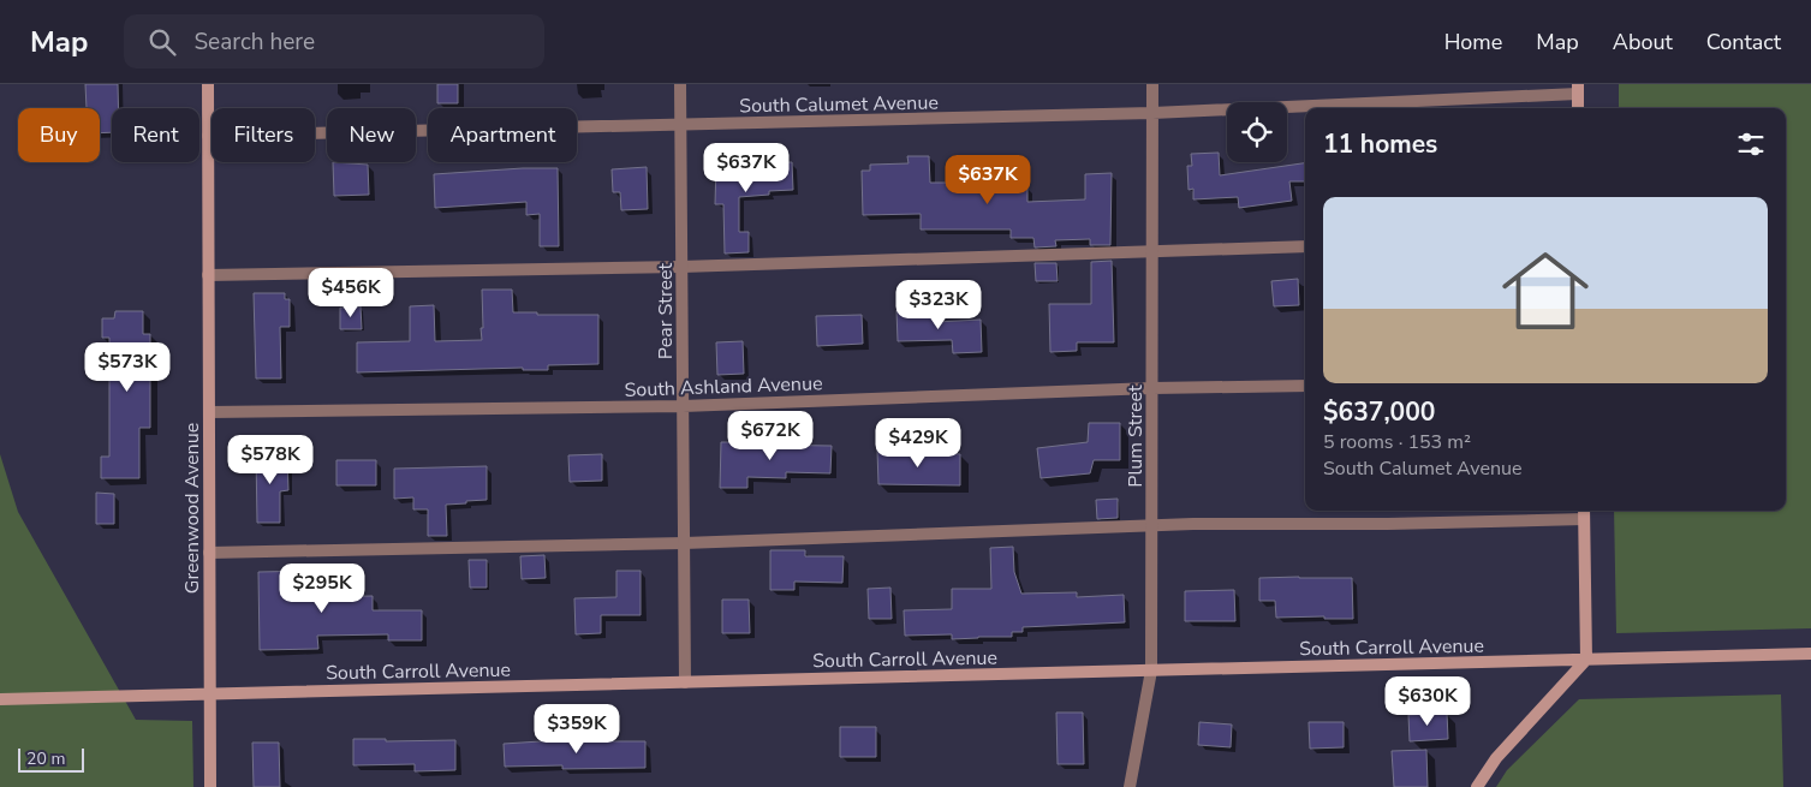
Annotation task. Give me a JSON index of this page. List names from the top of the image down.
{
  "streets": {
    "street": [
      "South Calumet Avenue",
      "Pear Street",
      "South Ashland Avenue",
      "Plum Street",
      "Greenwood Avenue",
      "South Carroll Avenue"
    ]
  },
  "crossings": [
    ["South Calumet Avenue", "Pear Street"],
    ["South Calumet Avenue", "Plum Street"],
    ["South Calumet Avenue", "Greenwood Avenue"],
    ["Pear Street", "South Ashland Avenue"],
    ["Pear Street", "South Carroll Avenue"],
    ["South Ashland Avenue", "Plum Street"],
    ["South Ashland Avenue", "Greenwood Avenue"],
    ["Plum Street", "South Carroll Avenue"],
    ["Greenwood Avenue", "South Carroll Avenue"]
  ],
  "scale_bar": "20 m",
  "page": {
    "header": "Map",
    "search": "Search here",
    "nav": [
      "Home",
      "Map",
      "About",
      "Contact"
    ],
    "chip": [
      "Buy",
      "Rent",
      "Filters",
      "New",
      "Apartment"
    ],
    "heading": "11 homes",
    "price": [
      "$637K",
      "$637K",
      "$456K",
      "$323K",
      "$573K",
      "$672K",
      "$429K",
      "$578K",
      "$295K",
      "$630K",
      "$359K"
    ],
    "list": [
      {
        "name": "$637,000",
        "note": "5 rooms · 153 m² · South Calumet Avenue"
      }
    ],
    "scale": "20 m"
  }
}
